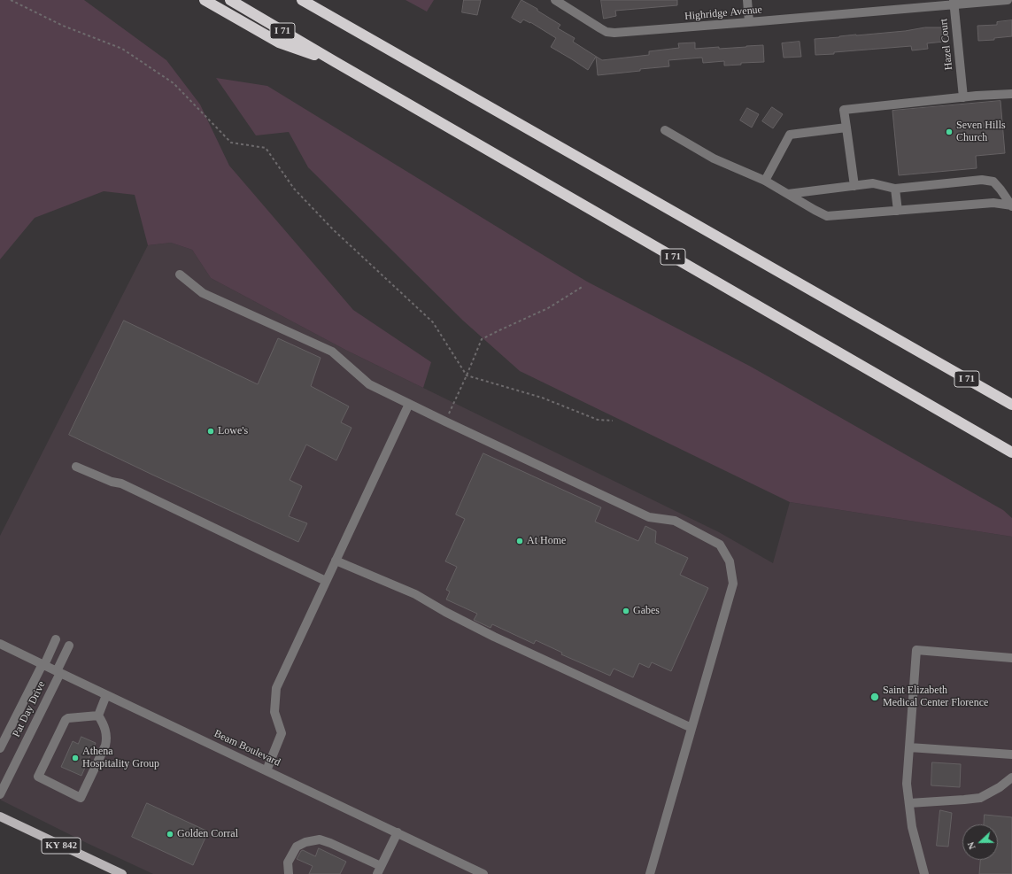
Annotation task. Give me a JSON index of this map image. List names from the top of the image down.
{
  "streets": {
    "highway": ["I 71"],
    "main road": ["KY 842"],
    "street": [
      "Highridge Avenue",
      "Hazel Court",
      "Pat Day Drive",
      "Beam Boulevard"
    ]
  },
  "crossings": [
    ["Highridge Avenue", "Hazel Court"],
    ["Pat Day Drive", "Beam Boulevard"]
  ],
  "places": [
    "Seven Hills Church",
    "Lowe's",
    "At Home",
    "Gabes",
    "Saint Elizabeth Medical Center Florence",
    "Athena Hospitality Group",
    "Golden Corral"
  ],
  "north": "left"
}
